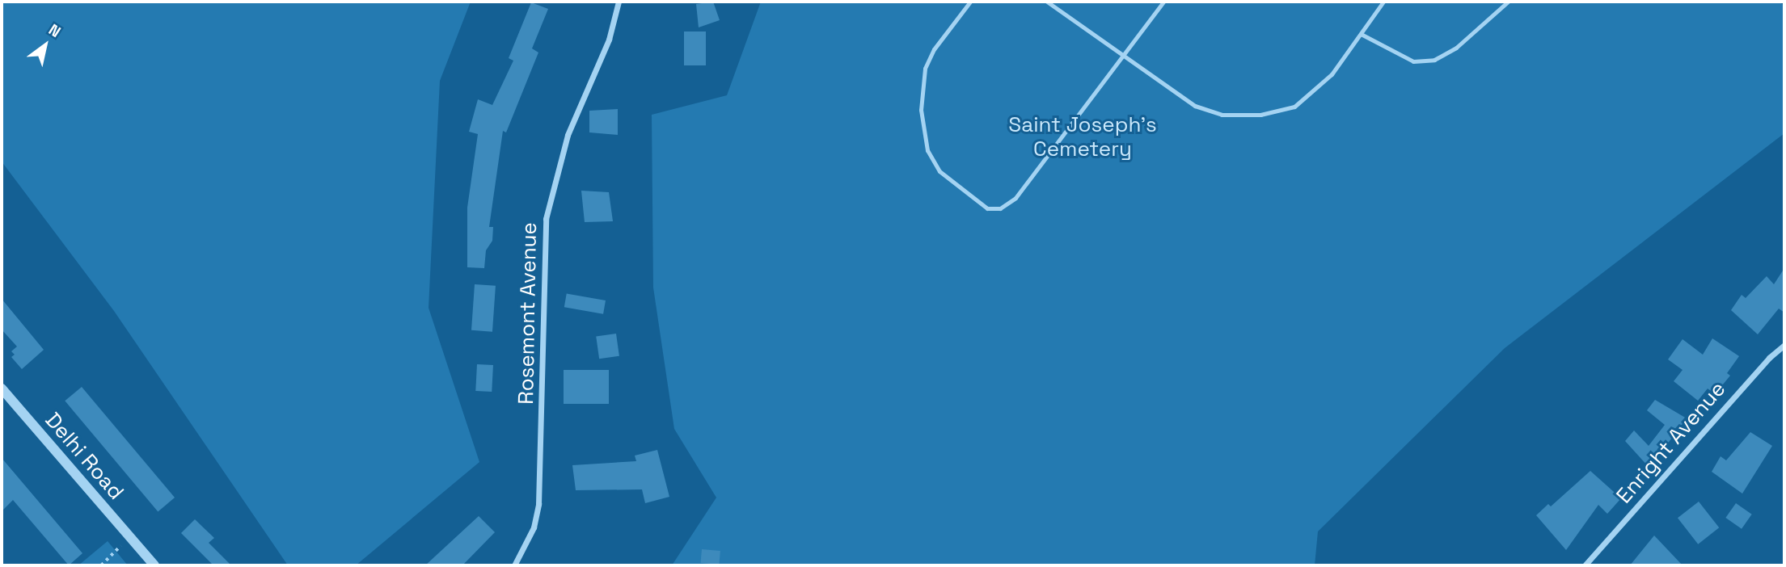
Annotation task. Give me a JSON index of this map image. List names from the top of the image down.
{
  "streets": {
    "street": ["Rosemont Avenue", "Enright Avenue", "Delhi Road"]
  },
  "parks": ["Saint Joseph’s Cemetery"],
  "north": "top right"
}
